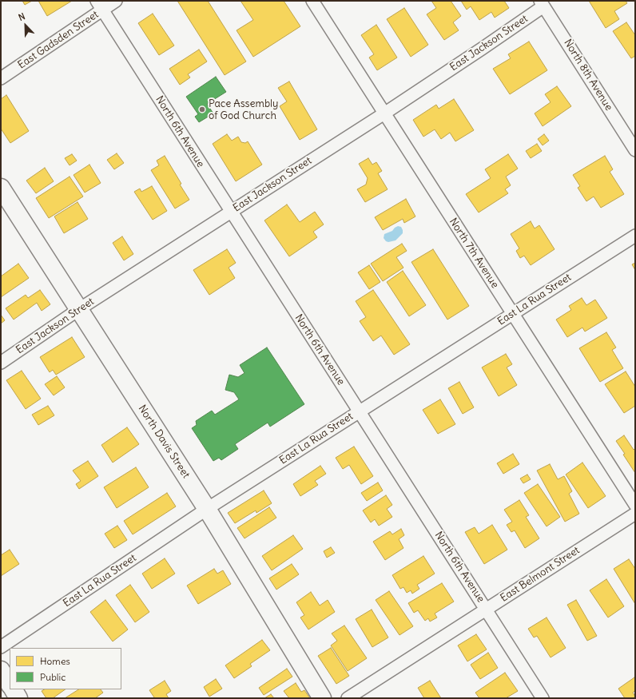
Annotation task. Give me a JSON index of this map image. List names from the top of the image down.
{
  "streets": {
    "main road": ["North Davis Street"],
    "street": [
      "East Gadsden Street",
      "East Jackson Street",
      "North 8th Avenue",
      "North 6th Avenue",
      "North 7th Avenue",
      "East La Rua Street",
      "East Belmont Street"
    ]
  },
  "crossings": [
    ["East Gadsden Street", "North 6th Avenue"],
    ["East Jackson Street", "North 8th Avenue"],
    ["East Jackson Street", "North 6th Avenue"],
    ["East Jackson Street", "North 7th Avenue"],
    ["East Jackson Street", "North Davis Street"],
    ["North 6th Avenue", "East La Rua Street"],
    ["North 6th Avenue", "East Belmont Street"],
    ["North 7th Avenue", "East La Rua Street"],
    ["East La Rua Street", "North Davis Street"]
  ],
  "places": ["Pace Assembly of God Church"],
  "legend": ["Homes", "Public"],
  "north": "top left"
}
